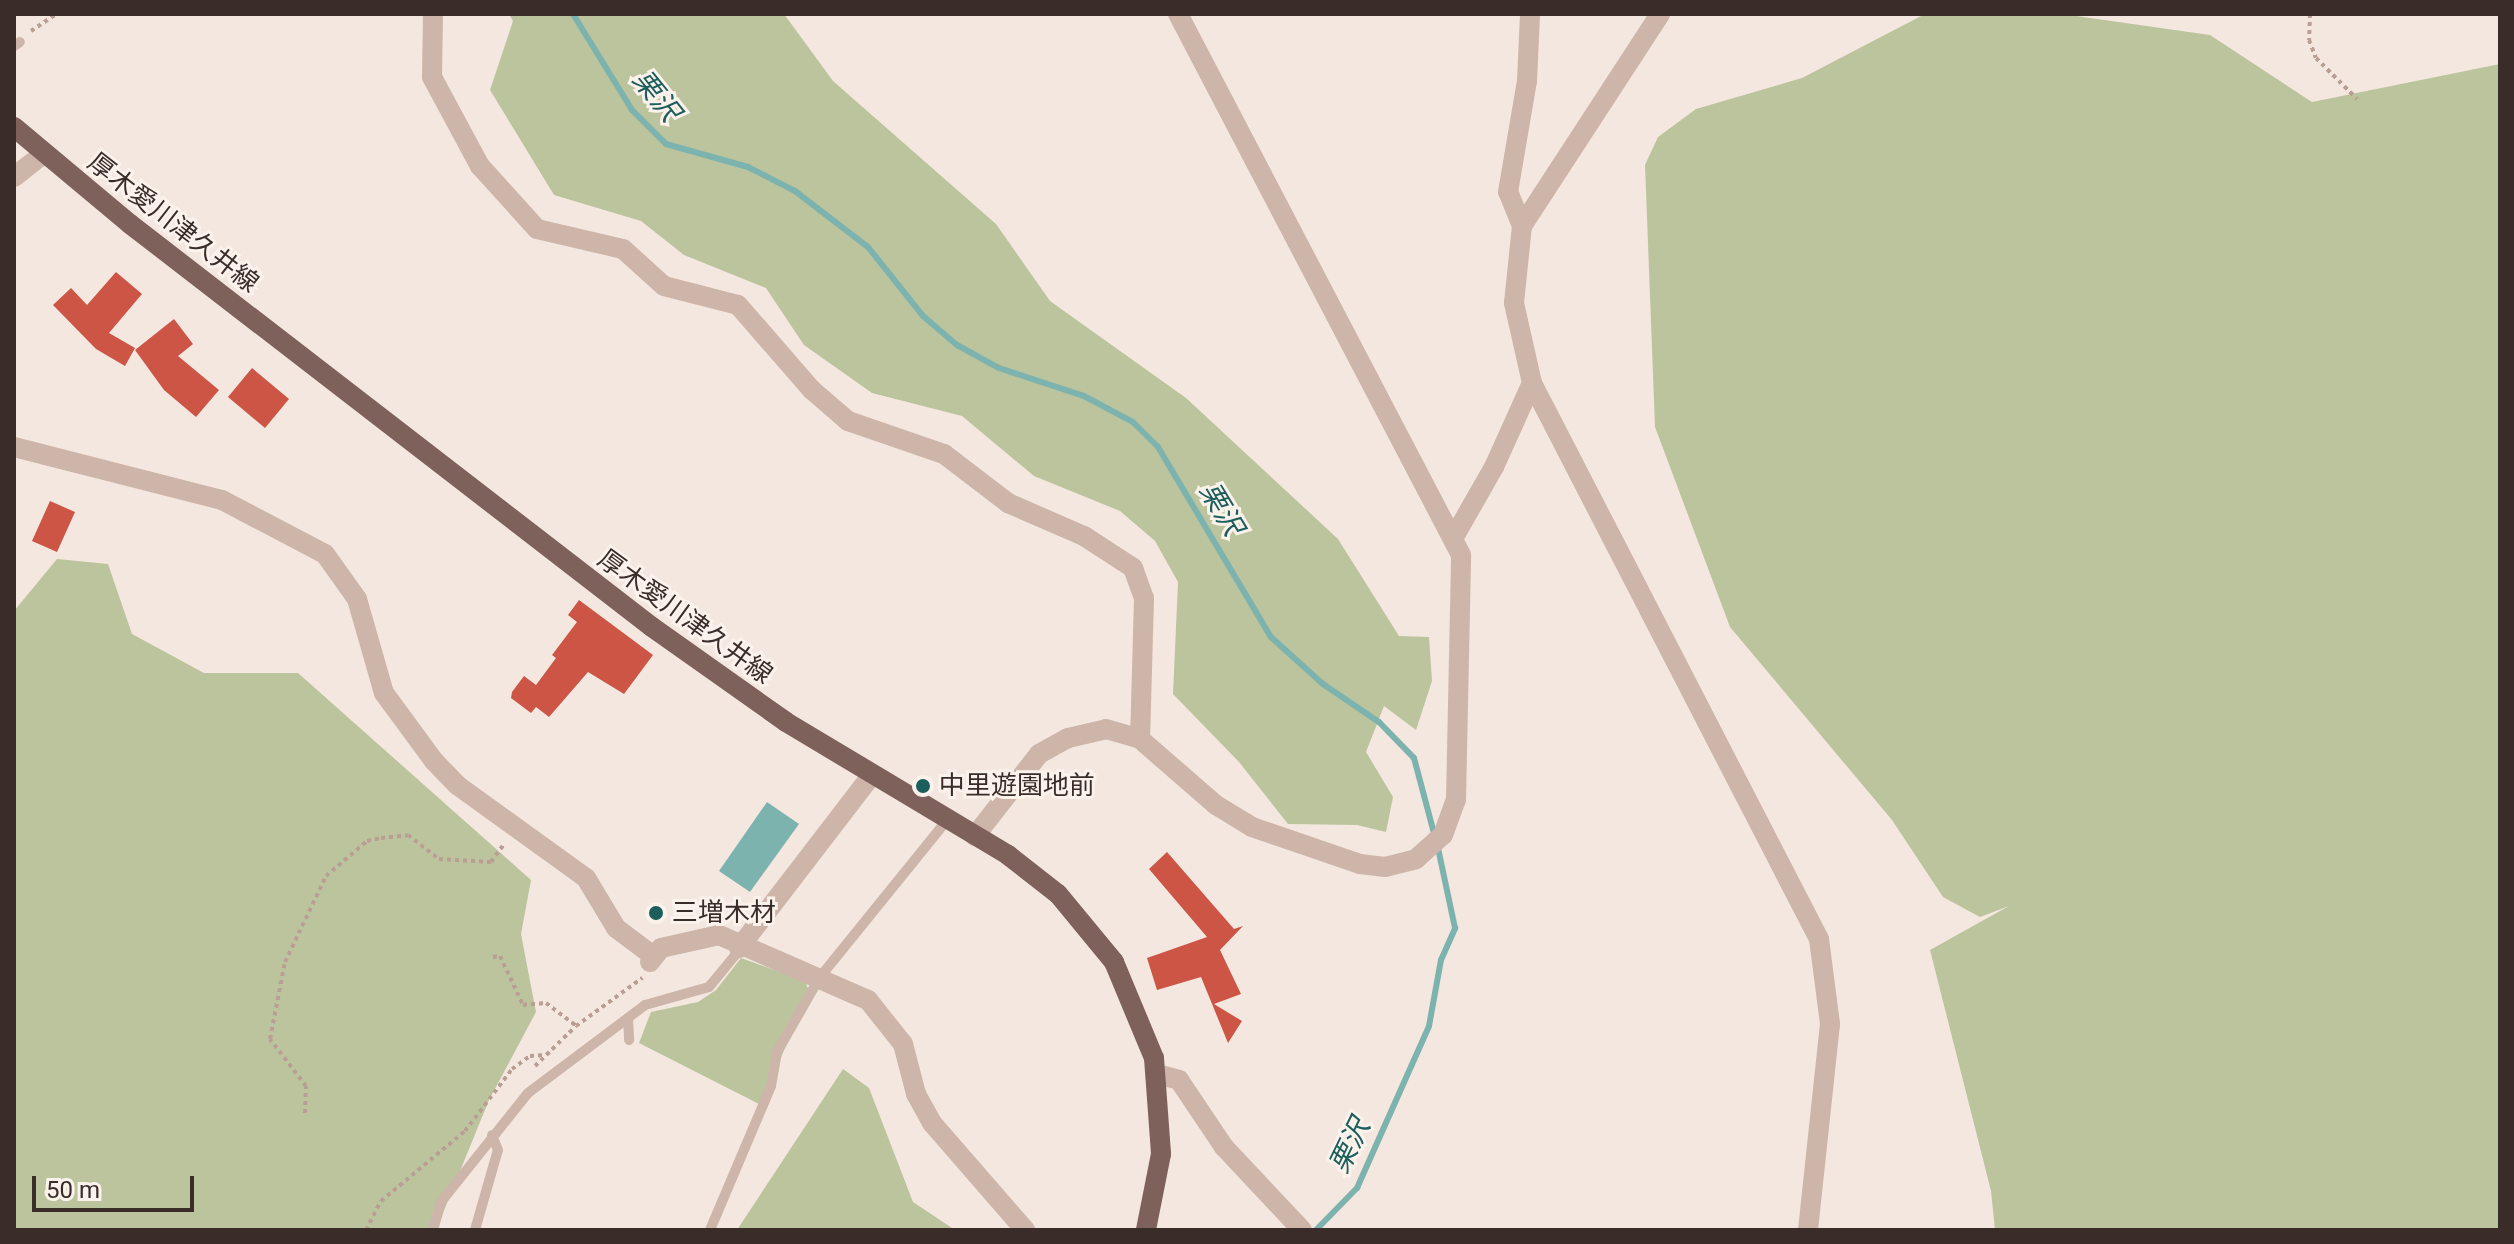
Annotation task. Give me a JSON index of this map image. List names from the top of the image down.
{
  "streets": {
    "main road": ["厚木愛川津久井線"]
  },
  "water": ["栗沢"],
  "places": ["中里遊園地前", "三増木材"],
  "scale_bar": "50 m"
}
